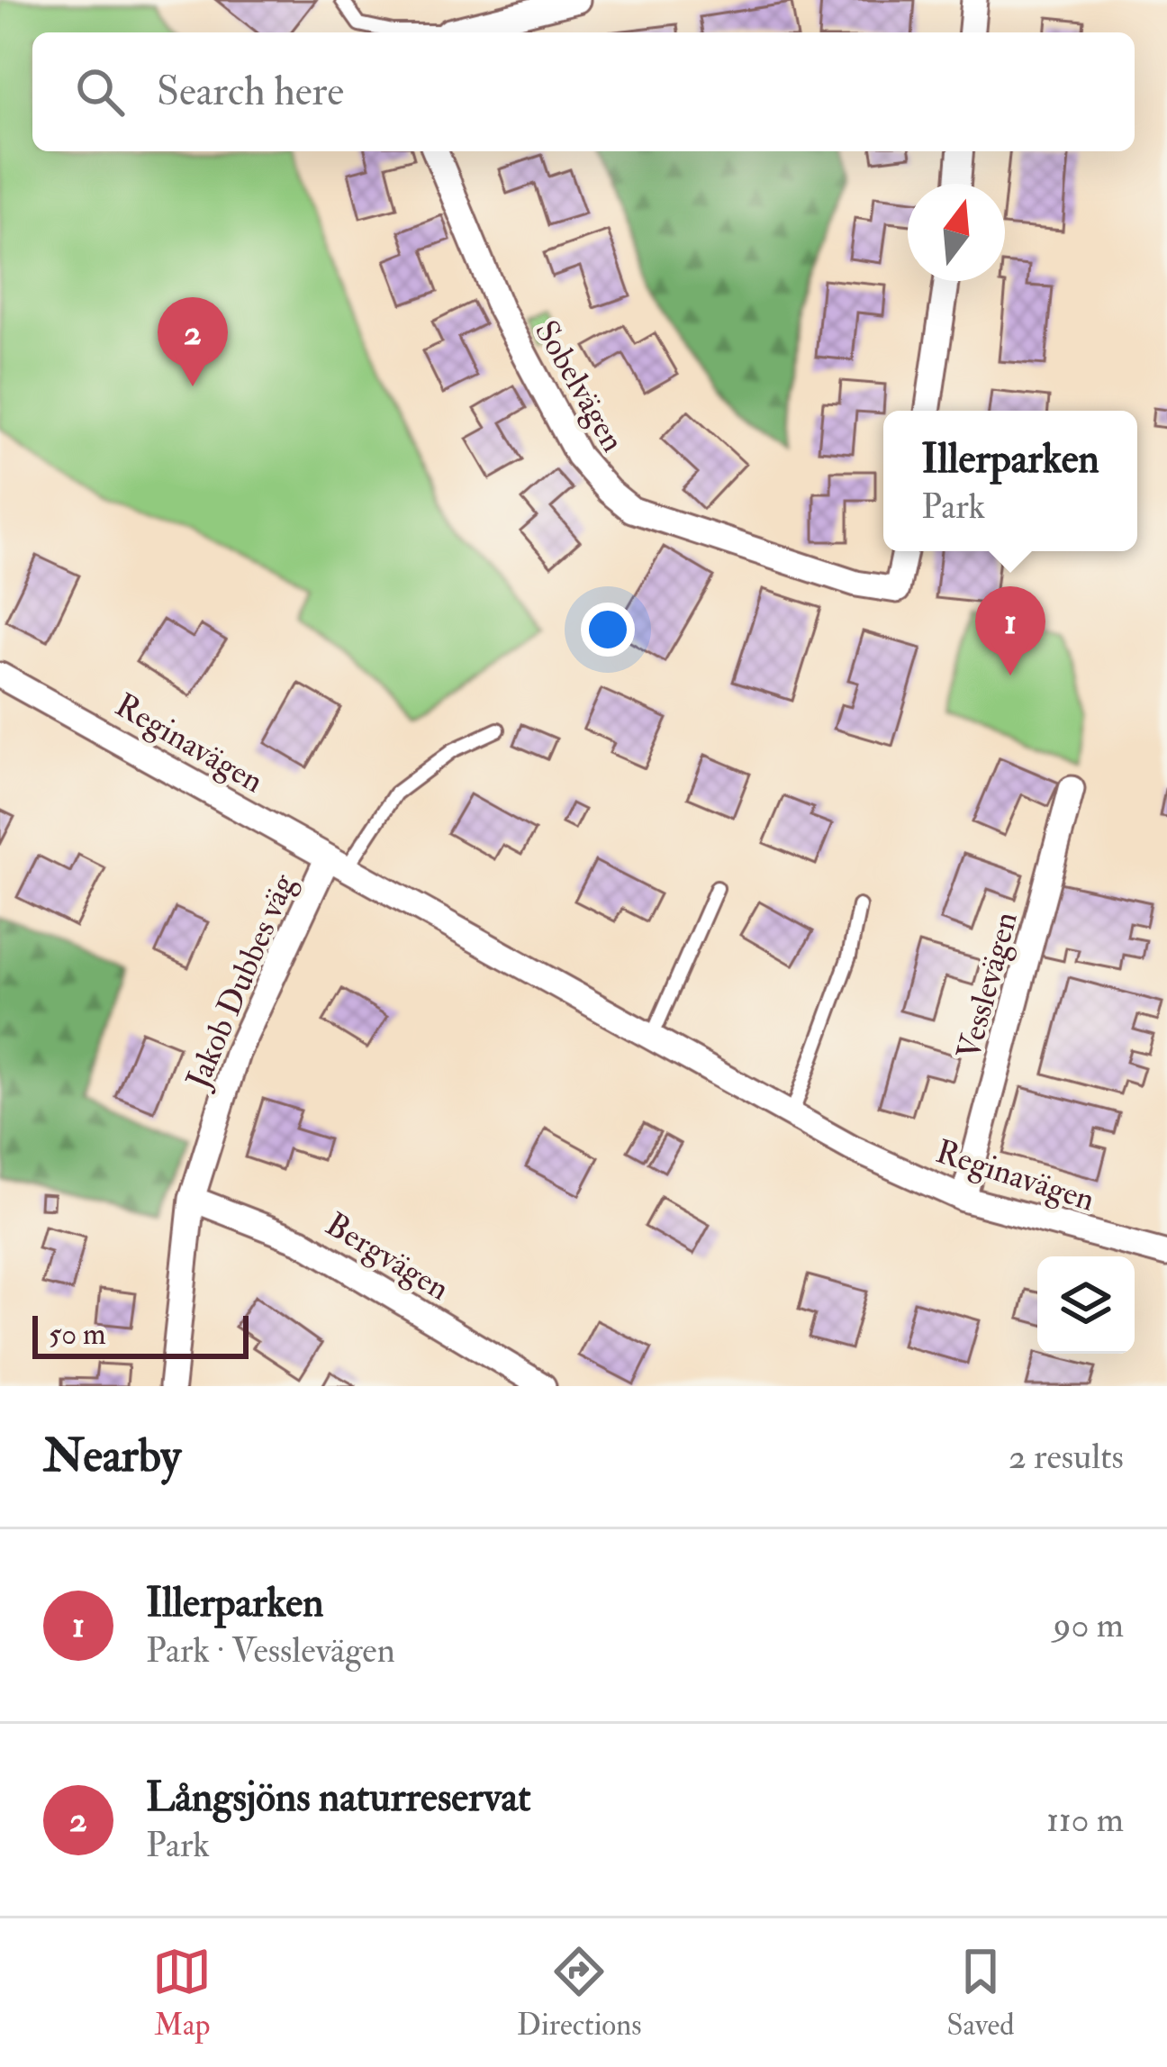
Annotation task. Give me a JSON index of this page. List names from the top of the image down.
{
  "streets": {
    "street": [
      "Sobelvägen",
      "Reginavägen",
      "Jakob Dubbes väg",
      "Vesslevägen",
      "Bergvägen"
    ]
  },
  "crossings": [
    ["Reginavägen", "Jakob Dubbes väg"],
    ["Reginavägen", "Vesslevägen"],
    ["Jakob Dubbes väg", "Bergvägen"]
  ],
  "scale_bar": "50 m",
  "north": "top",
  "page": {
    "search": "Search here",
    "pins": ["2", "1"],
    "popup": ["Illerparken", "Park"],
    "scale": "50 m",
    "heading": ["Nearby", "2 results"],
    "list": [
      {
        "mark": "1",
        "name": "Illerparken",
        "note": "Park · Vesslevägen",
        "value": "90 m"
      },
      {
        "mark": "2",
        "name": "Långsjöns naturreservat",
        "note": "Park",
        "value": "110 m"
      }
    ],
    "nav": ["Map", "Directions", "Saved"]
  }
}
